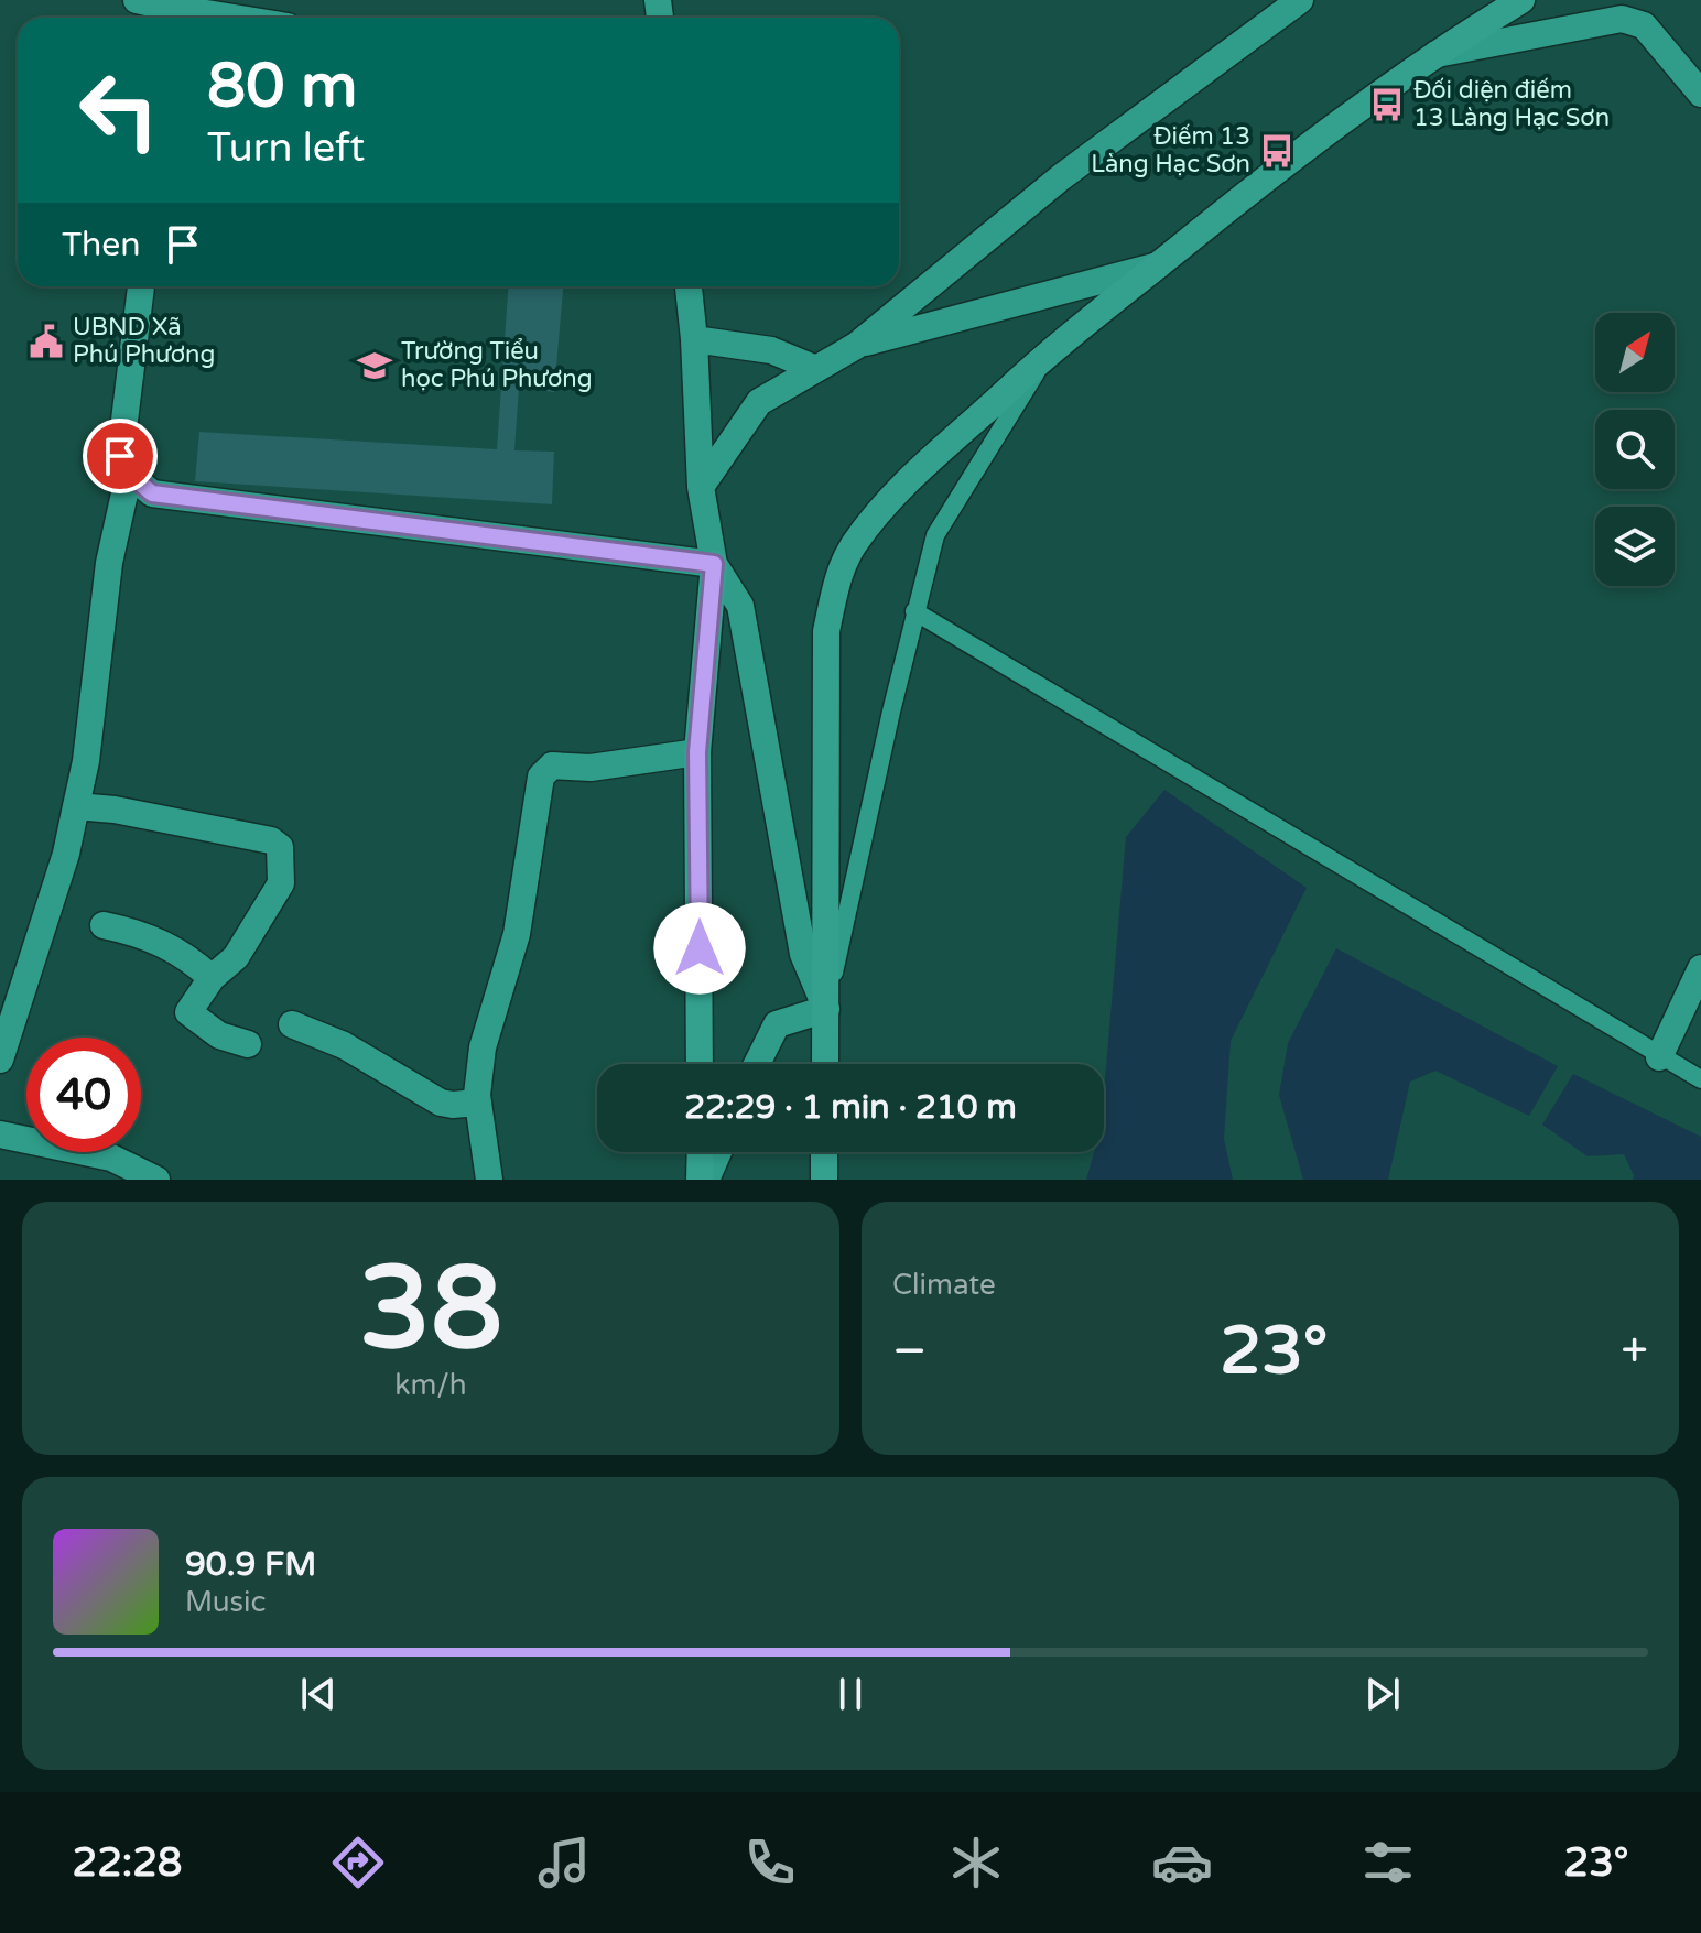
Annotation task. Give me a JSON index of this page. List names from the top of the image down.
{
  "places": {
    "bus stop": ["Đối diện điếm 13 Làng Hạc Sơn", "Điếm 13 Làng Hạc Sơn"],
    "public building": ["UBND Xã Phú Phương"],
    "school or university": ["Trường Tiểu học Phú Phương"]
  },
  "north": "top right",
  "page": {
    "turn": ["80 m", "Turn left"],
    "then": "Then",
    "limit": "40",
    "trip": "22:29 · 1 min · 210 m",
    "tile": [
      ["38", "km/h"],
      "Climate"
    ],
    "heat": ["−", "23°", "+"],
    "song": ["90.9 FM", "Music"],
    "tabs": ["22:28", "23°"]
  }
}
